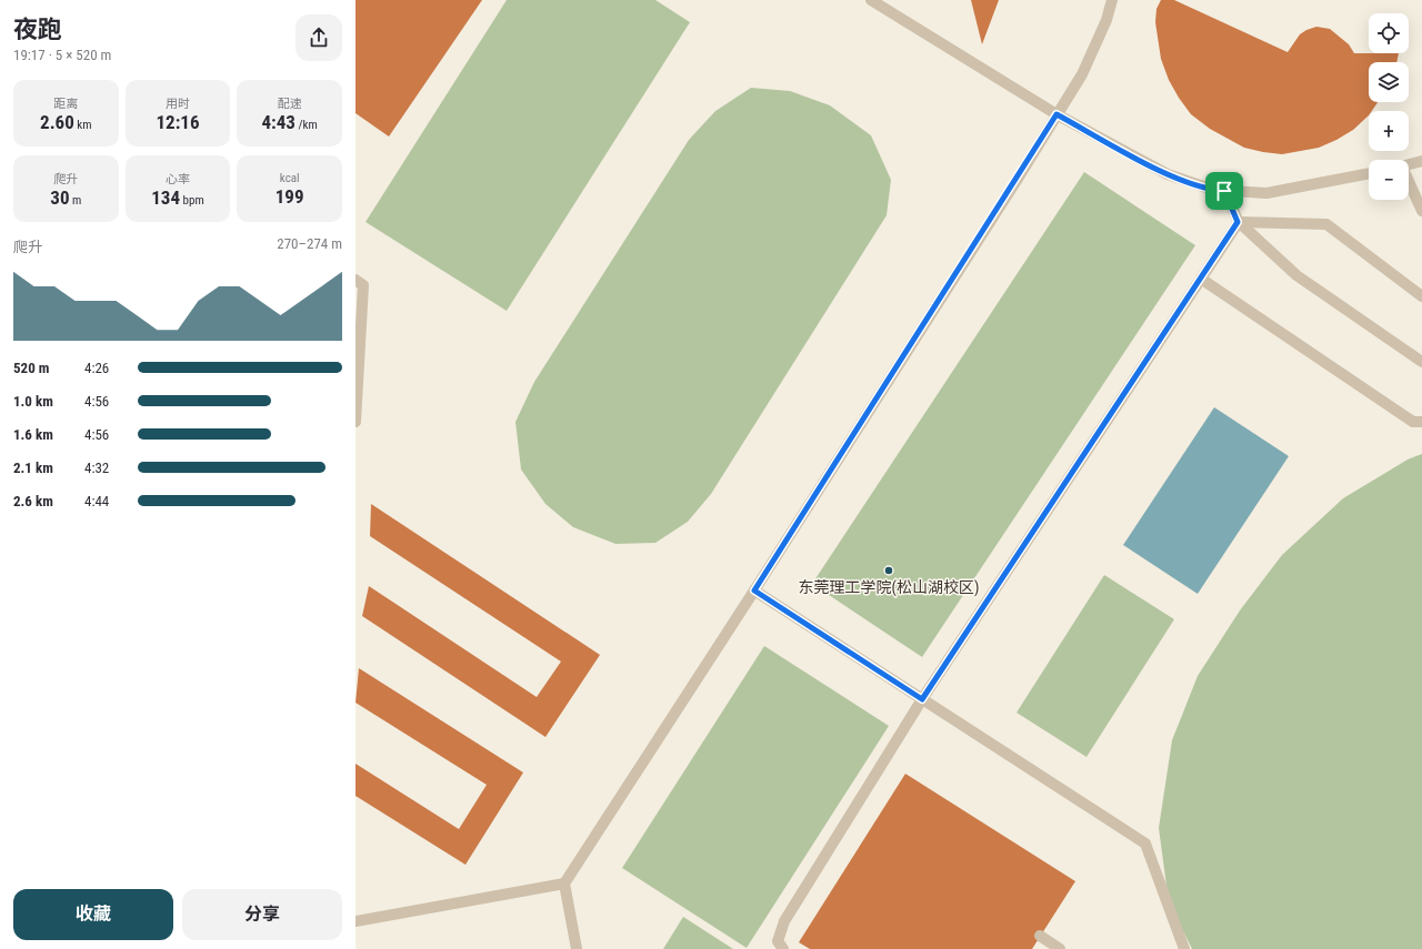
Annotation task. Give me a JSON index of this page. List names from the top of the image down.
{
  "places": ["东莞理工学院(松山湖校区)"],
  "page": {
    "heading": ["夜跑", "19:17 · 5 × 520 m"],
    "map_buttons": ["+", "−"],
    "stats": [
      ["距离", "2.60 km"],
      ["用时", "12:16"],
      ["配速", "4:43 /km"],
      ["爬升", "30 m"],
      ["心率", "134 bpm"],
      ["kcal", "199"]
    ],
    "chart": ["爬升", "270–274 m"],
    "list": [
      {
        "name": "520 m",
        "note": "4:26"
      },
      {
        "name": "1.0 km",
        "note": "4:56"
      },
      {
        "name": "1.6 km",
        "note": "4:56"
      },
      {
        "name": "2.1 km",
        "note": "4:32"
      },
      {
        "name": "2.6 km",
        "note": "4:44"
      }
    ],
    "buttons": ["收藏", "分享"]
  }
}
